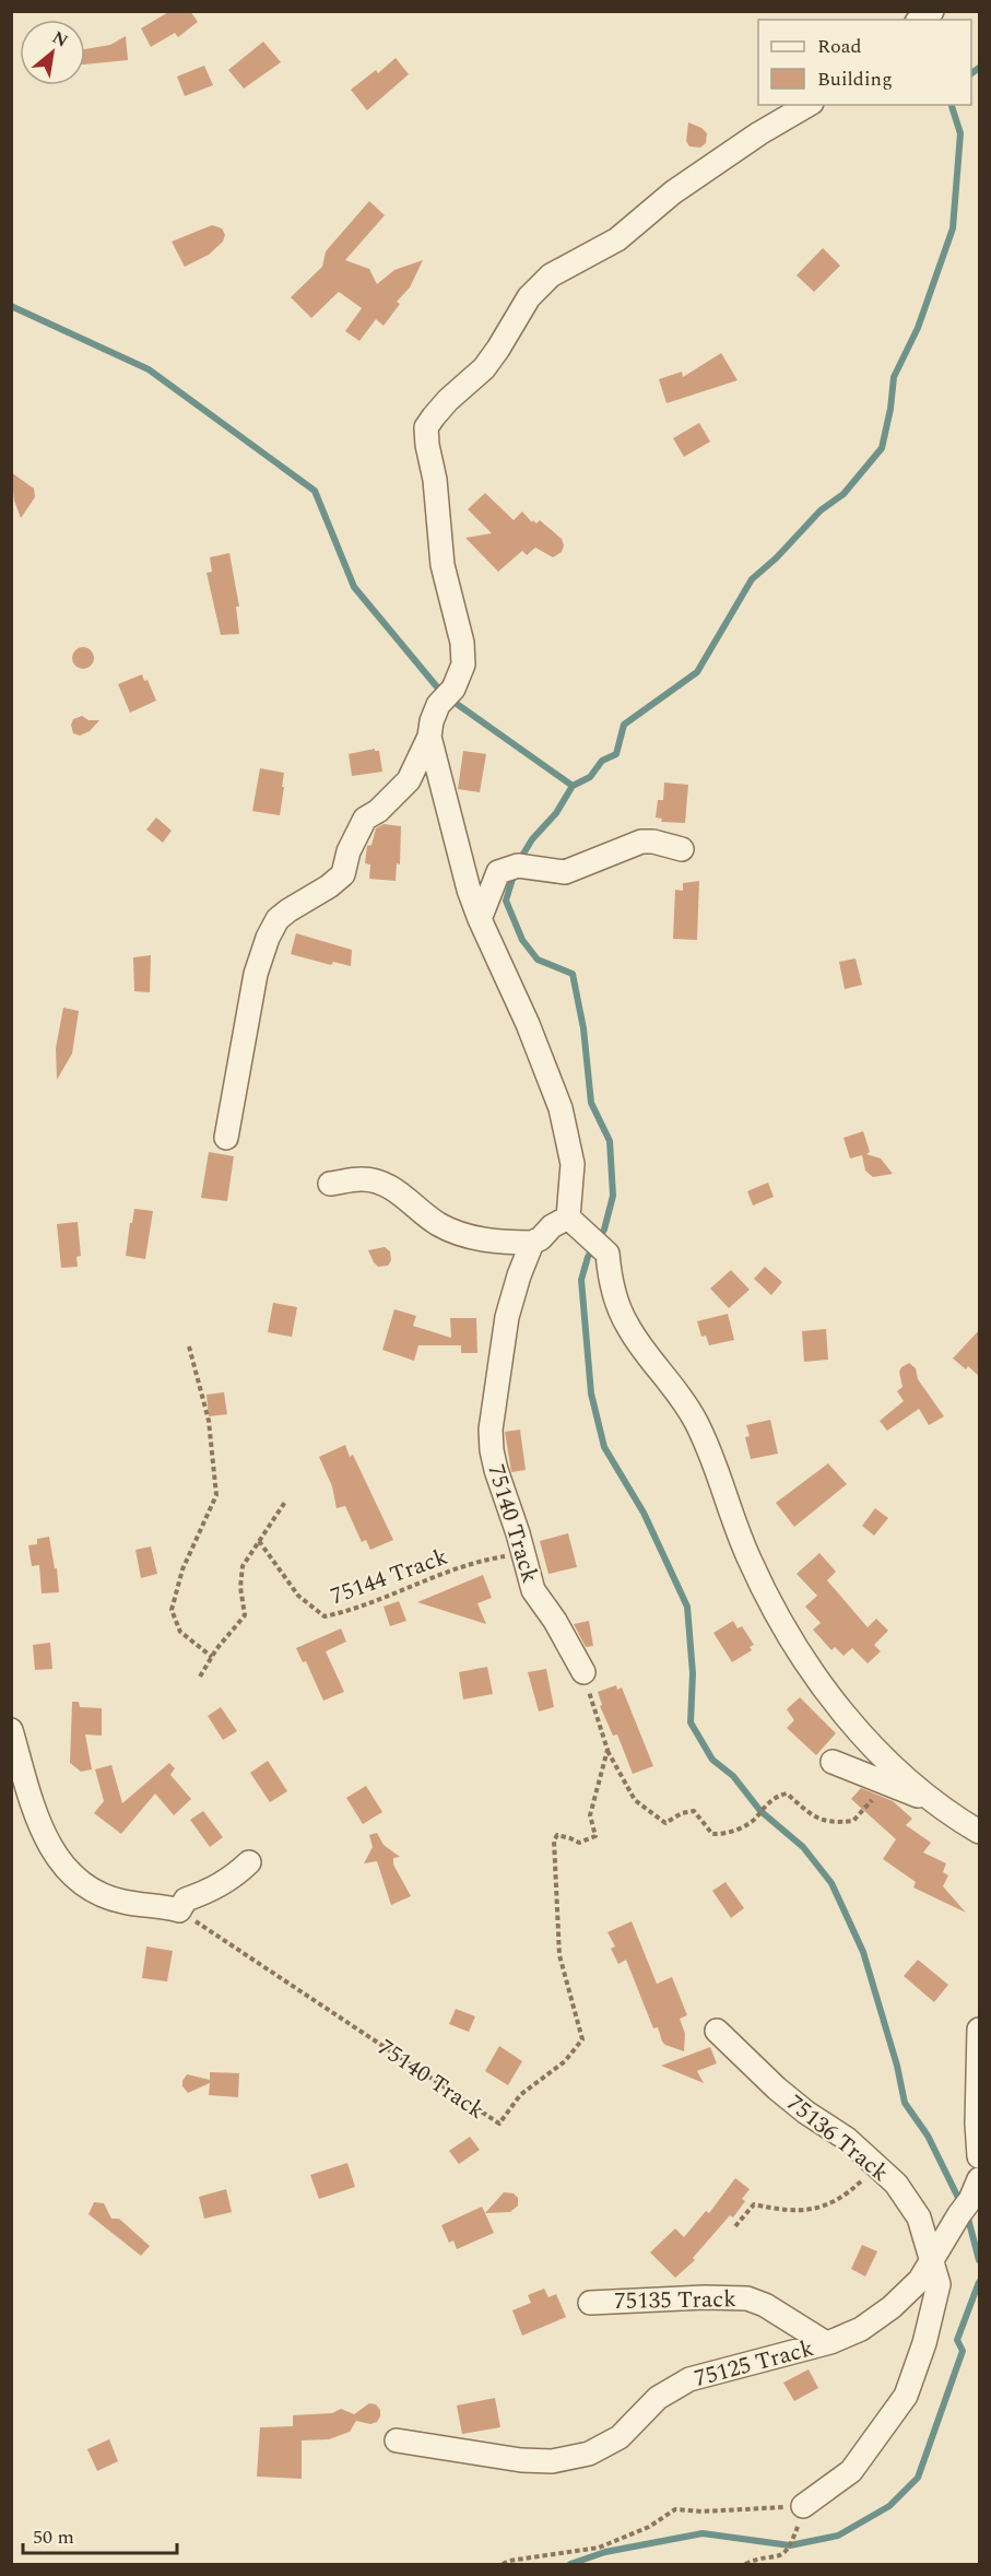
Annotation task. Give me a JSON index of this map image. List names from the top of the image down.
{
  "streets": {
    "street": [
      "75140 Track",
      "75136 Track",
      "75135 Track",
      "75125 Track"
    ],
    "path": ["75144 Track"]
  },
  "crossings": [
    ["75140 Track", "75144 Track"],
    ["75136 Track", "75125 Track"],
    ["75135 Track", "75125 Track"]
  ],
  "legend": ["Road", "Building"],
  "scale_bar": "50 m",
  "north": "top right"
}
